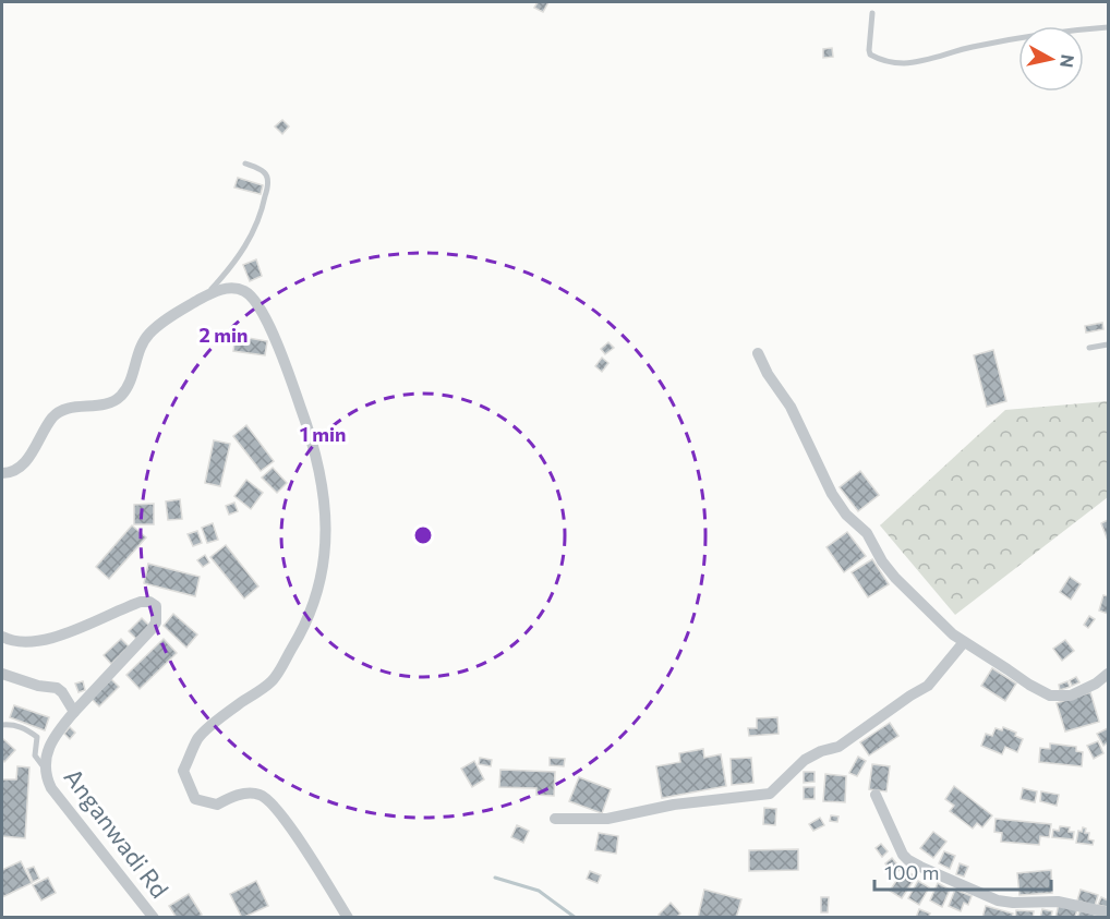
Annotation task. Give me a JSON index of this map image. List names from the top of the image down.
{
  "streets": {
    "street": ["Anganwadi Rd"]
  },
  "scale_bar": "100 m",
  "north": "right",
  "rings": ["2 min", "1 min"]
}
